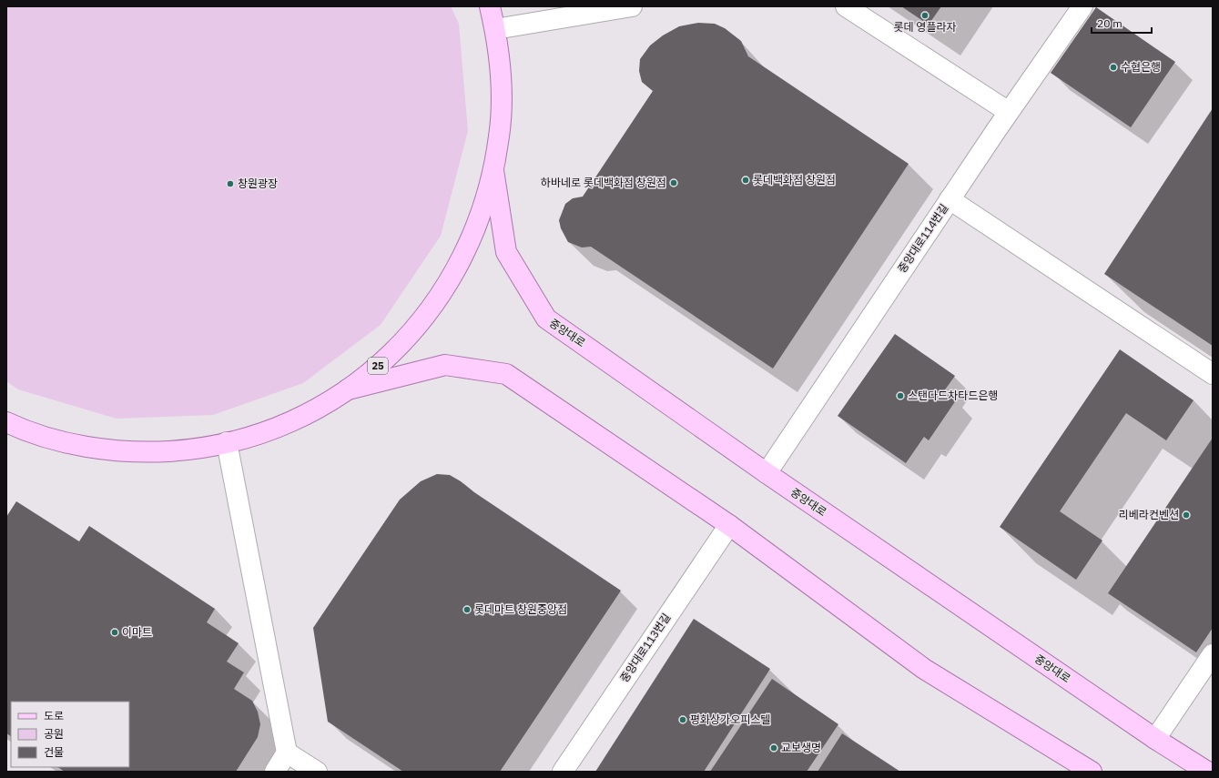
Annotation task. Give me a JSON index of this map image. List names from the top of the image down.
{
  "streets": {
    "main road": ["중앙대로", "25"],
    "street": ["중앙대로114번길", "중앙대로113번길"]
  },
  "crossings": [
    ["중앙대로114번길", "중앙대로"],
    ["중앙대로", "25"]
  ],
  "places": [
    "롯데 영플라자",
    "수협은행",
    "롯데백화점 창원점",
    "하바네로 롯데백화점 창원점",
    "창원광장",
    "스탠다드차타드은행",
    "리베라컨벤션",
    "롯데마트 창원중앙점",
    "이마트",
    "평화상가오피스텔",
    "교보생명"
  ],
  "legend": ["도로", "공원", "건물"],
  "scale_bar": "20 m"
}
